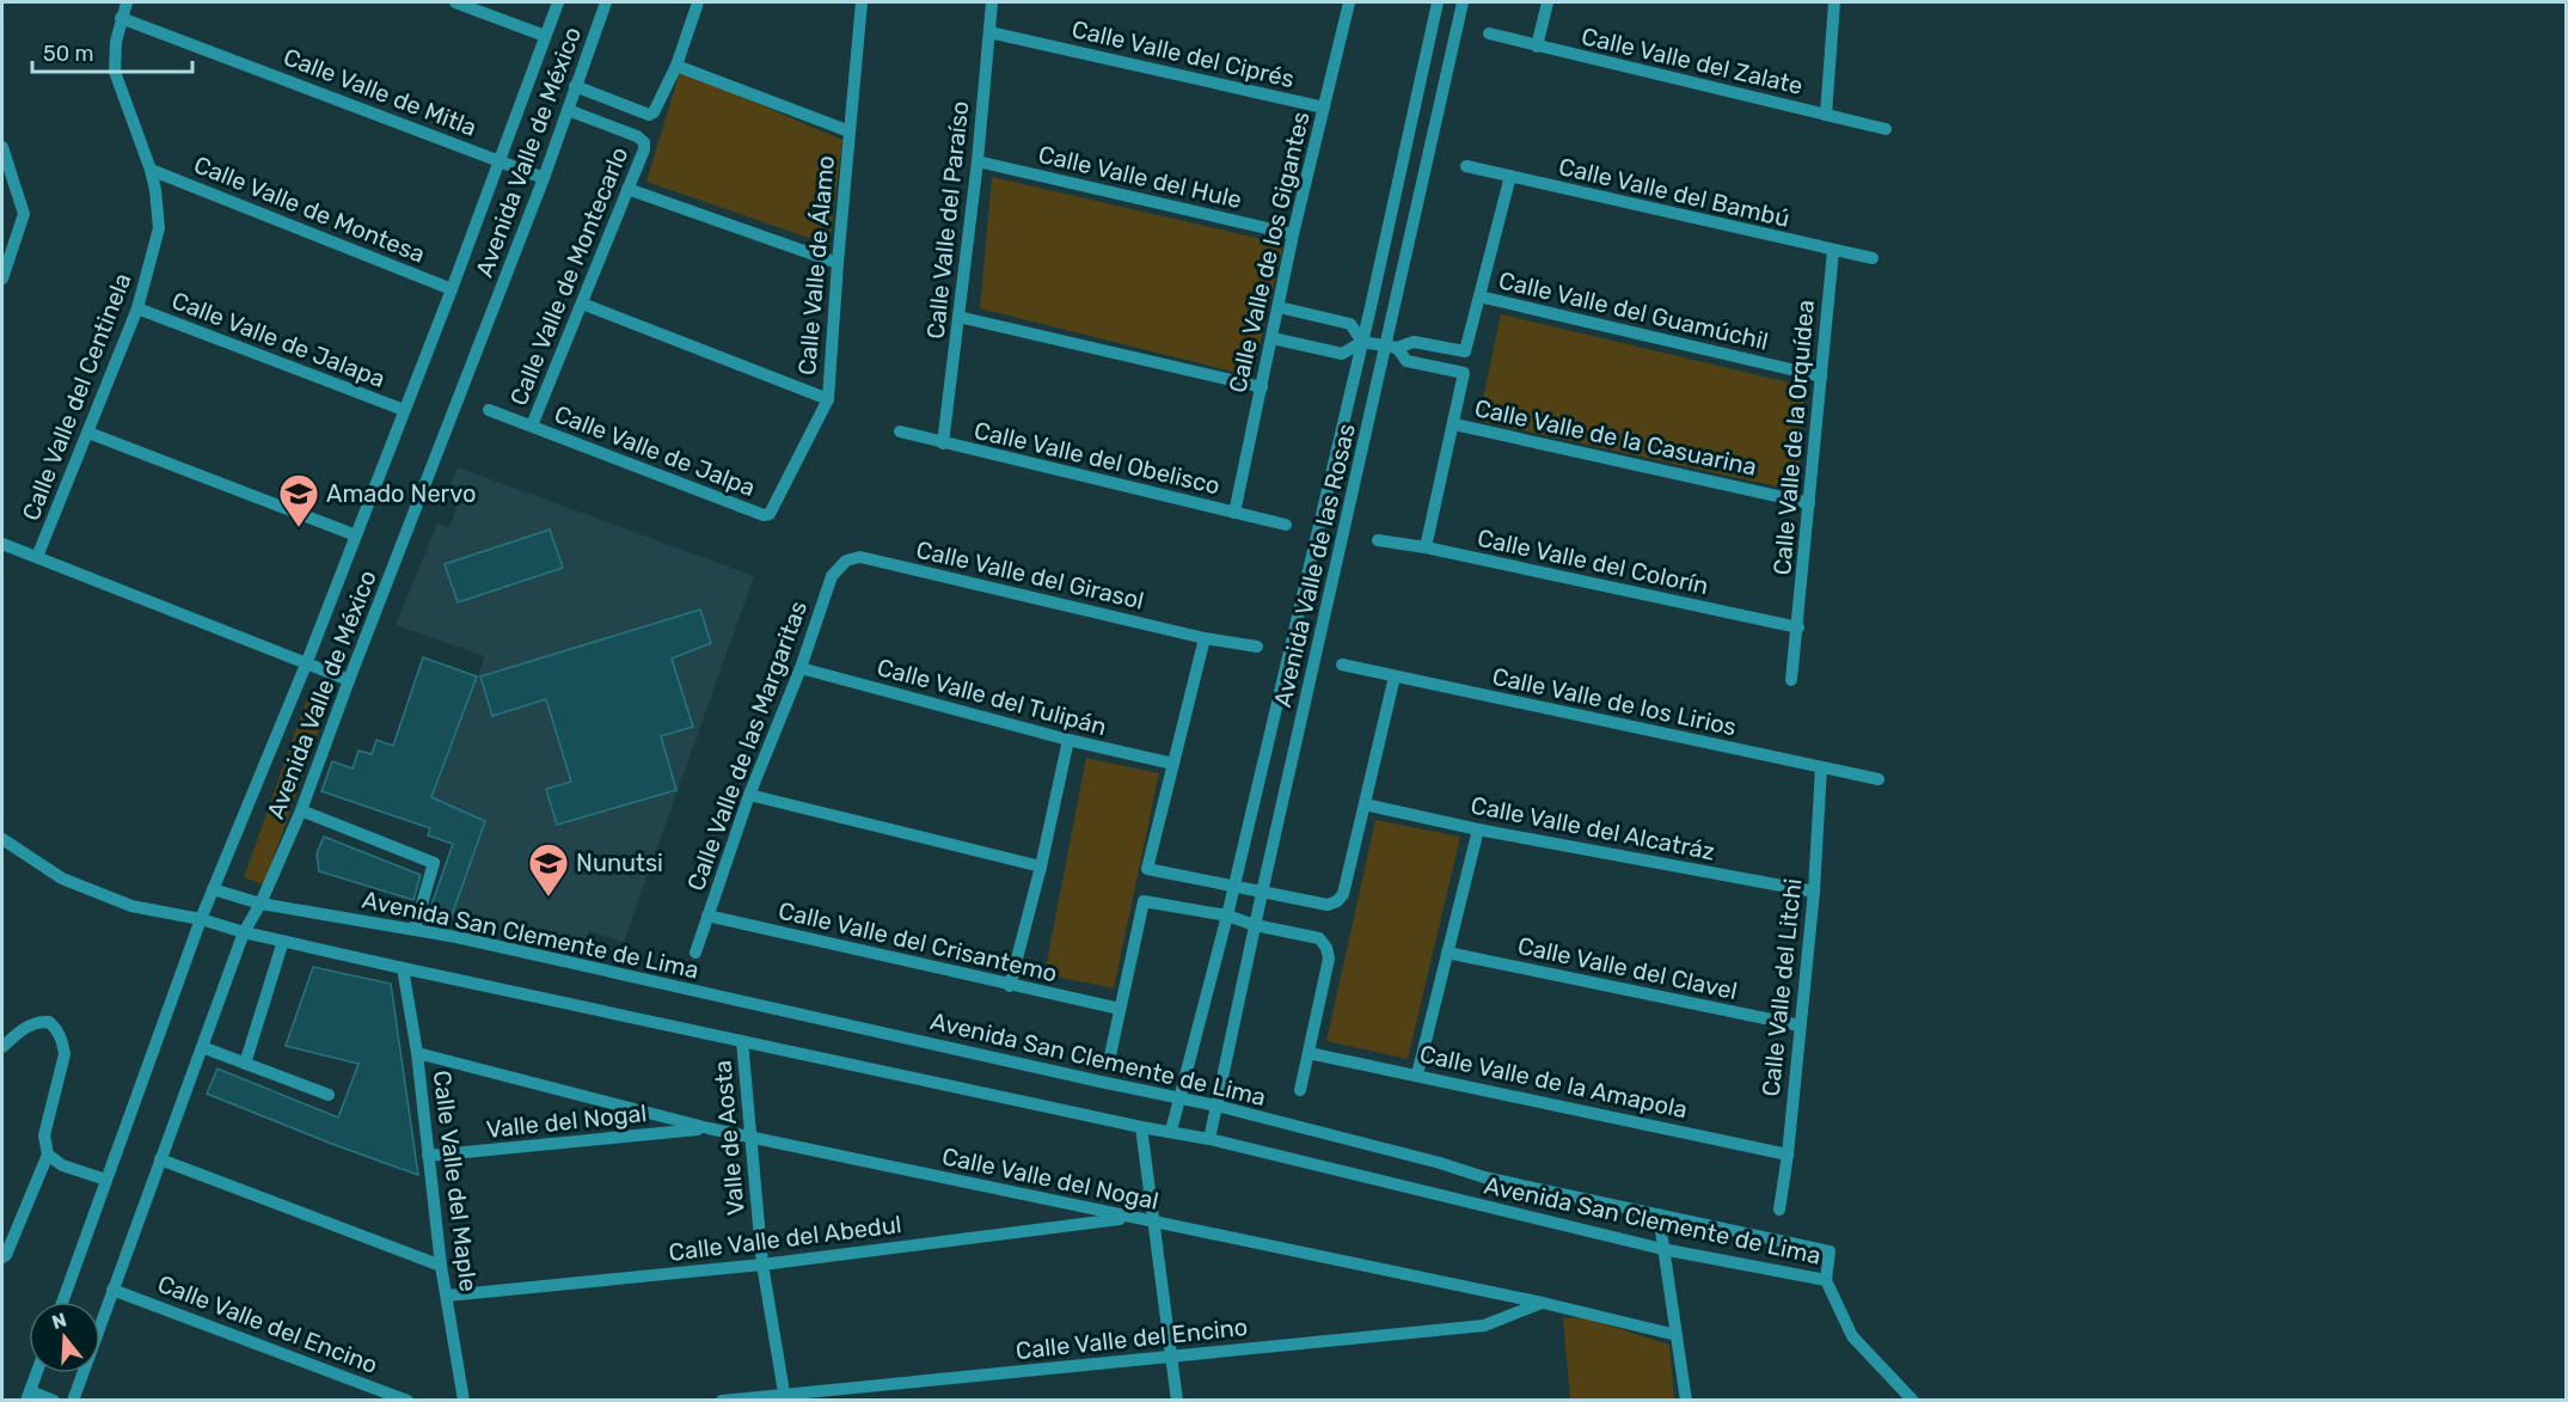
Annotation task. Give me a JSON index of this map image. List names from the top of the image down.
{
  "streets": {
    "street": [
      "Calle Valle del Ciprés",
      "Calle Valle del Zalate",
      "Calle Valle de Mitla",
      "Avenida Valle de México",
      "Calle Valle del Hule",
      "Calle Valle del Bambú",
      "Calle Valle de Montesa",
      "Calle Valle del Paraíso",
      "Calle Valle de los Gigantes",
      "Calle Valle de Álamo",
      "Calle Valle de Montecarlo",
      "Calle Valle del Guamúchil",
      "Calle Valle de Jalapa",
      "Calle Valle del Centinela",
      "Calle Valle de la Casuarina",
      "Calle Valle de la Orquídea",
      "Calle Valle de Jalpa",
      "Calle Valle del Obelisco",
      "Calle Valle del Colorín",
      "Avenida Valle de las Rosas",
      "Calle Valle del Girasol",
      "Calle Valle del Tulipán",
      "Calle Valle de los Lirios",
      "Calle Valle de las Margaritas",
      "Calle Valle del Alcatráz",
      "Avenida San Clemente de Lima",
      "Calle Valle del Crisantemo",
      "Calle Valle del Clavel",
      "Calle Valle del Litchi",
      "Calle Valle de la Amapola",
      "Valle del Nogal",
      "Valle de Aosta",
      "Calle Valle del Nogal",
      "Calle Valle del Maple",
      "Calle Valle del Abedul",
      "Calle Valle del Encino"
    ]
  },
  "crossings": [
    ["Calle Valle del Ciprés", "Calle Valle del Paraíso"],
    ["Calle Valle del Ciprés", "Calle Valle de los Gigantes"],
    ["Calle Valle de Mitla", "Avenida Valle de México"],
    ["Calle Valle de Mitla", "Calle Valle del Centinela"],
    ["Avenida Valle de México", "Calle Valle de Montesa"],
    ["Avenida Valle de México", "Calle Valle de Montecarlo"],
    ["Avenida Valle de México", "Calle Valle de Jalapa"],
    ["Avenida Valle de México", "Avenida San Clemente de Lima"],
    ["Avenida Valle de México", "Calle Valle del Encino"],
    ["Calle Valle del Hule", "Calle Valle del Paraíso"],
    ["Calle Valle del Hule", "Calle Valle de los Gigantes"],
    ["Calle Valle del Bambú", "Calle Valle de la Orquídea"],
    ["Calle Valle de Montesa", "Calle Valle del Centinela"],
    ["Calle Valle del Paraíso", "Calle Valle del Obelisco"],
    ["Calle Valle de los Gigantes", "Calle Valle del Obelisco"],
    ["Calle Valle de Álamo", "Calle Valle de Jalpa"],
    ["Calle Valle de Montecarlo", "Calle Valle de Jalpa"],
    ["Calle Valle del Guamúchil", "Calle Valle de la Orquídea"],
    ["Calle Valle de Jalapa", "Calle Valle del Centinela"],
    ["Calle Valle de la Casuarina", "Calle Valle de la Orquídea"],
    ["Calle Valle de la Orquídea", "Calle Valle del Colorín"],
    ["Avenida Valle de las Rosas", "Avenida San Clemente de Lima"],
    ["Calle Valle del Girasol", "Calle Valle de las Margaritas"],
    ["Calle Valle del Tulipán", "Calle Valle de las Margaritas"],
    ["Calle Valle de los Lirios", "Calle Valle del Litchi"],
    ["Calle Valle de las Margaritas", "Calle Valle del Crisantemo"],
    ["Calle Valle del Alcatráz", "Calle Valle del Litchi"],
    ["Avenida San Clemente de Lima", "Valle de Aosta"],
    ["Avenida San Clemente de Lima", "Calle Valle del Maple"],
    ["Calle Valle del Clavel", "Calle Valle del Litchi"],
    ["Calle Valle del Litchi", "Calle Valle de la Amapola"],
    ["Valle del Nogal", "Calle Valle del Nogal"],
    ["Valle del Nogal", "Calle Valle del Maple"],
    ["Valle de Aosta", "Calle Valle del Nogal"],
    ["Valle de Aosta", "Calle Valle del Abedul"],
    ["Valle de Aosta", "Calle Valle del Encino"],
    ["Calle Valle del Nogal", "Calle Valle del Maple"],
    ["Calle Valle del Nogal", "Calle Valle del Abedul"],
    ["Calle Valle del Nogal", "Calle Valle del Encino"],
    ["Calle Valle del Maple", "Calle Valle del Abedul"]
  ],
  "places": {
    "school or university": ["Amado Nervo", "Nunutsi"]
  },
  "scale_bar": "50 m",
  "north": "top"
}
